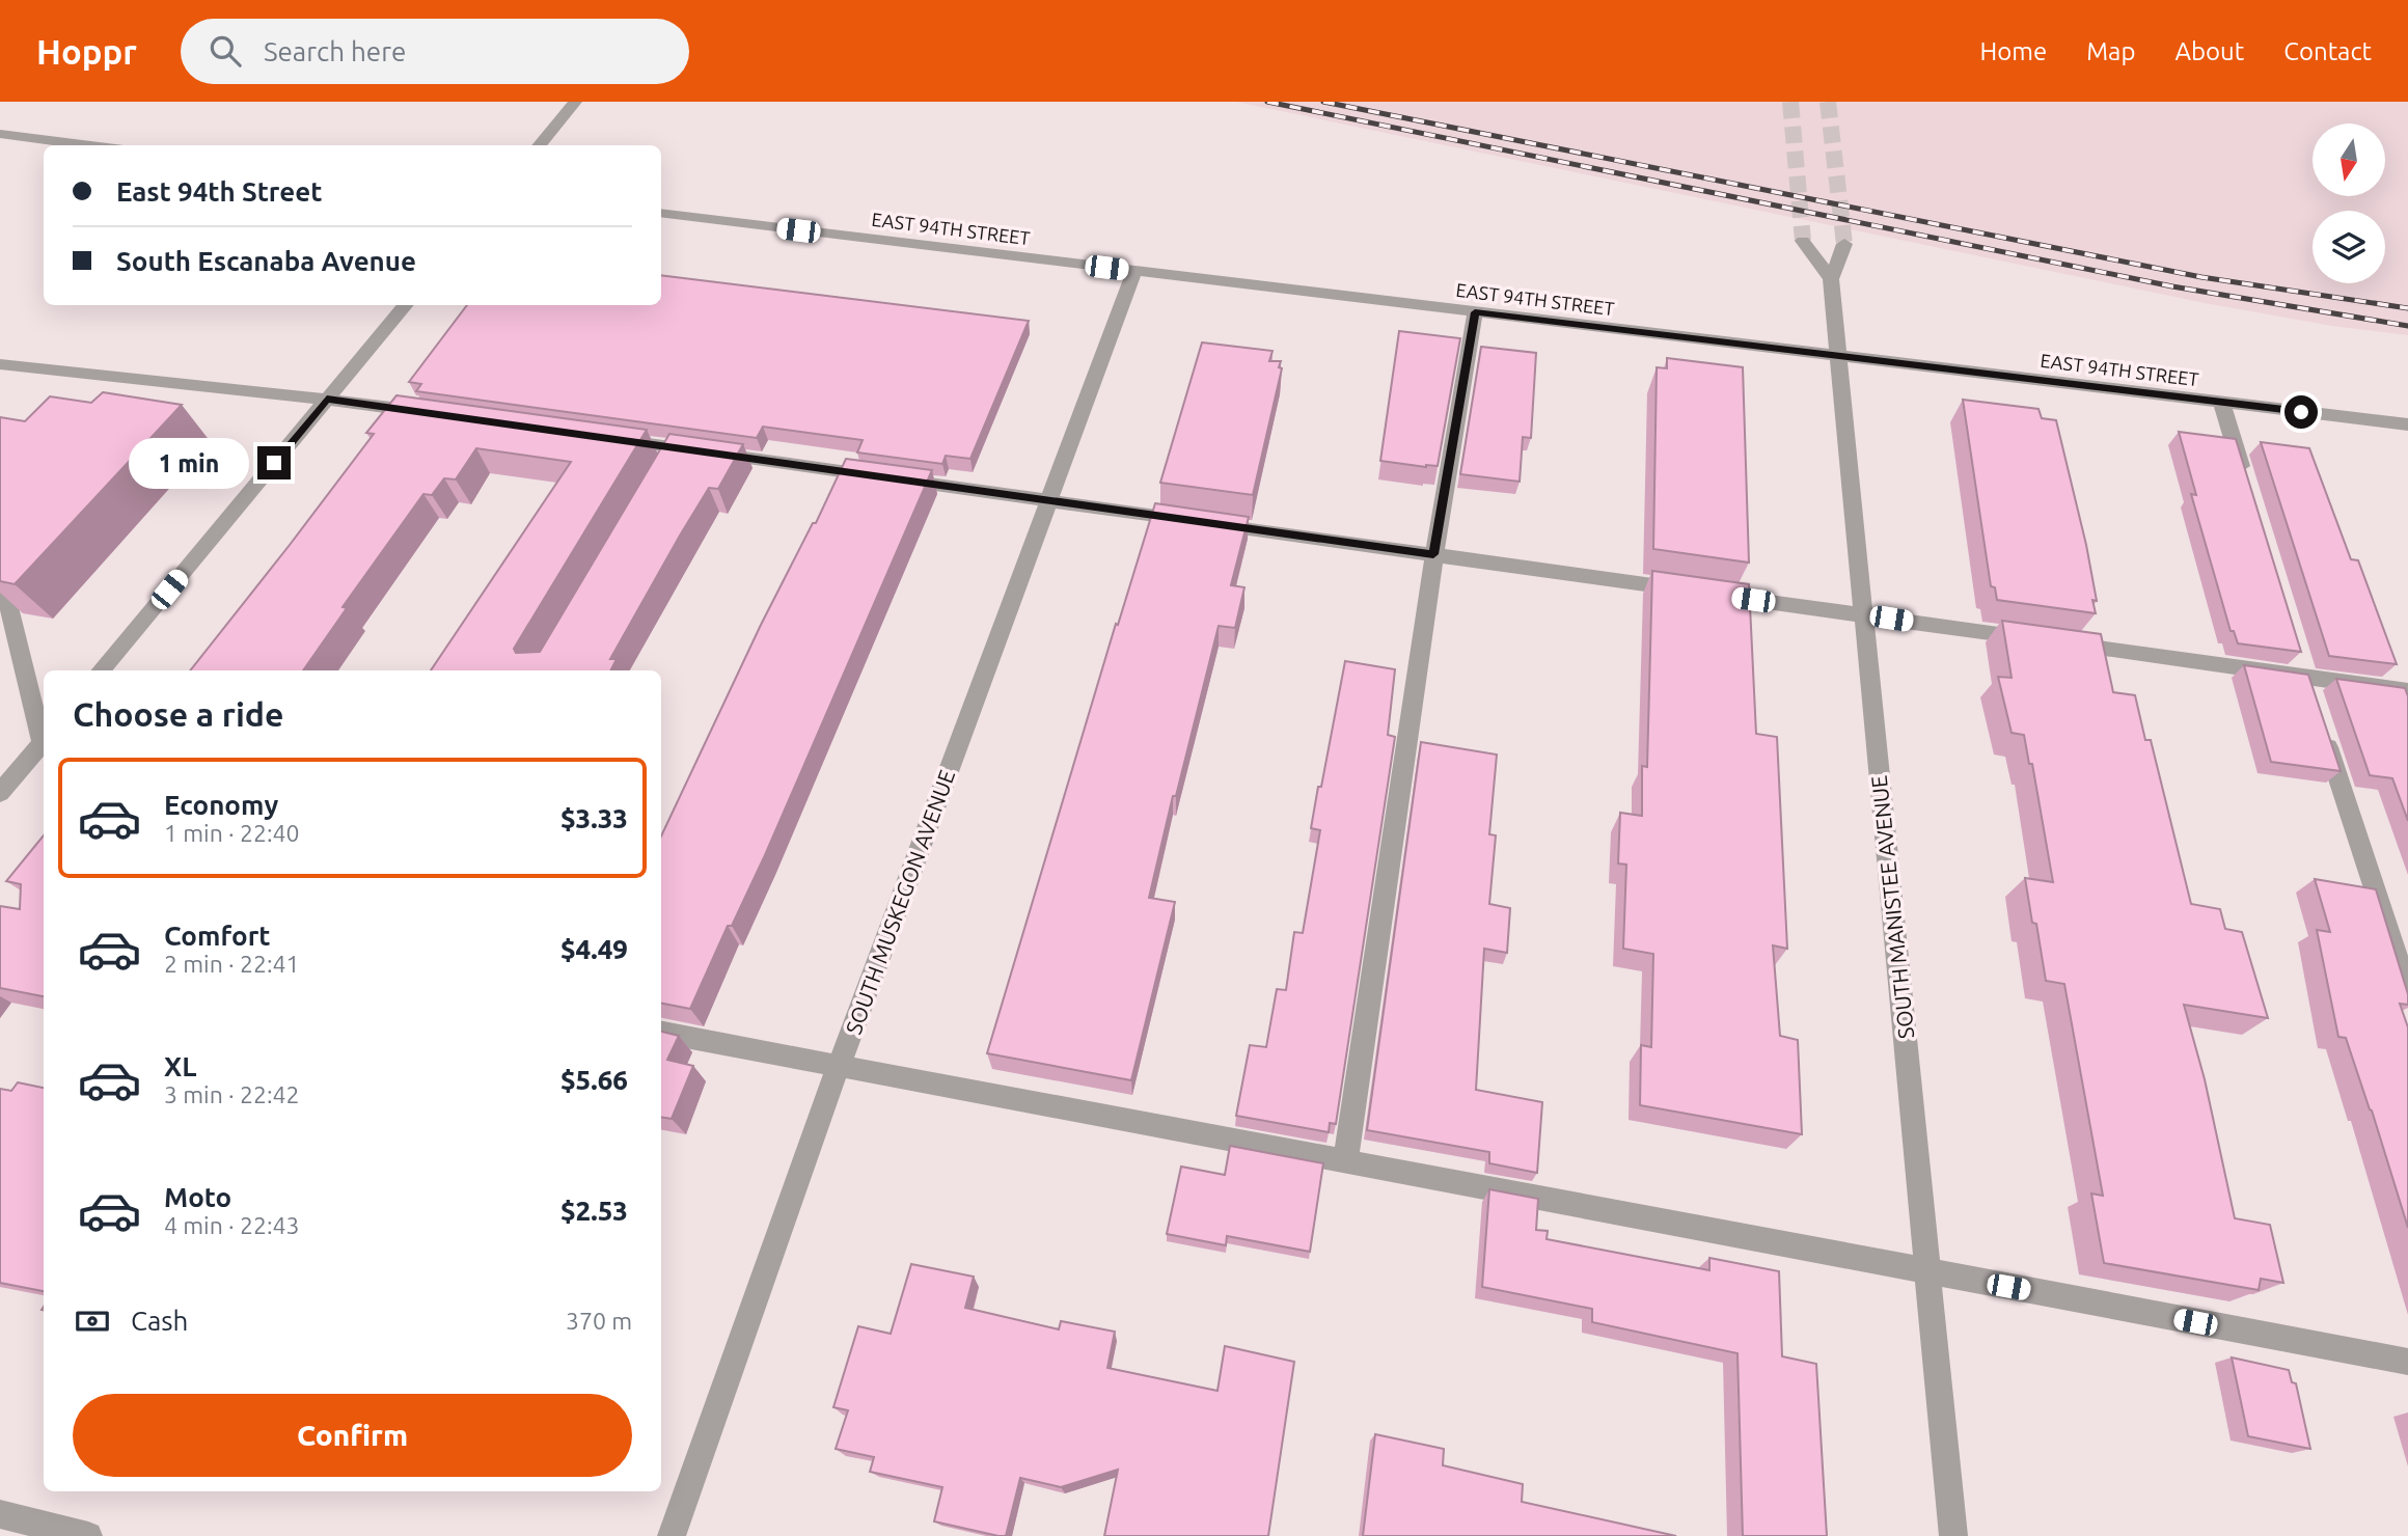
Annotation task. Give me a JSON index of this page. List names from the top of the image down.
{
  "streets": {
    "street": ["EAST 94TH STREET", "SOUTH MUSKEGON AVENUE", "SOUTH MANISTEE AVENUE"]
  },
  "crossings": [
    ["EAST 94TH STREET", "SOUTH MUSKEGON AVENUE"],
    ["EAST 94TH STREET", "SOUTH MANISTEE AVENUE"]
  ],
  "north": "bottom",
  "page": {
    "header": "Hoppr",
    "search": "Search here",
    "nav": [
      "Home",
      "Map",
      "About",
      "Contact"
    ],
    "banner": ["East 94th Street", "South Escanaba Avenue"],
    "bubble": "1 min",
    "heading": "Choose a ride",
    "list": [
      {
        "name": "Economy",
        "note": "1 min · 22:40",
        "value": "$3.33"
      },
      {
        "name": "Comfort",
        "note": "2 min · 22:41",
        "value": "$4.49"
      },
      {
        "name": "XL",
        "note": "3 min · 22:42",
        "value": "$5.66"
      },
      {
        "name": "Moto",
        "note": "4 min · 22:43",
        "value": "$2.53"
      }
    ],
    "pay": ["Cash", "370 m"],
    "buttons": "Confirm"
  }
}
